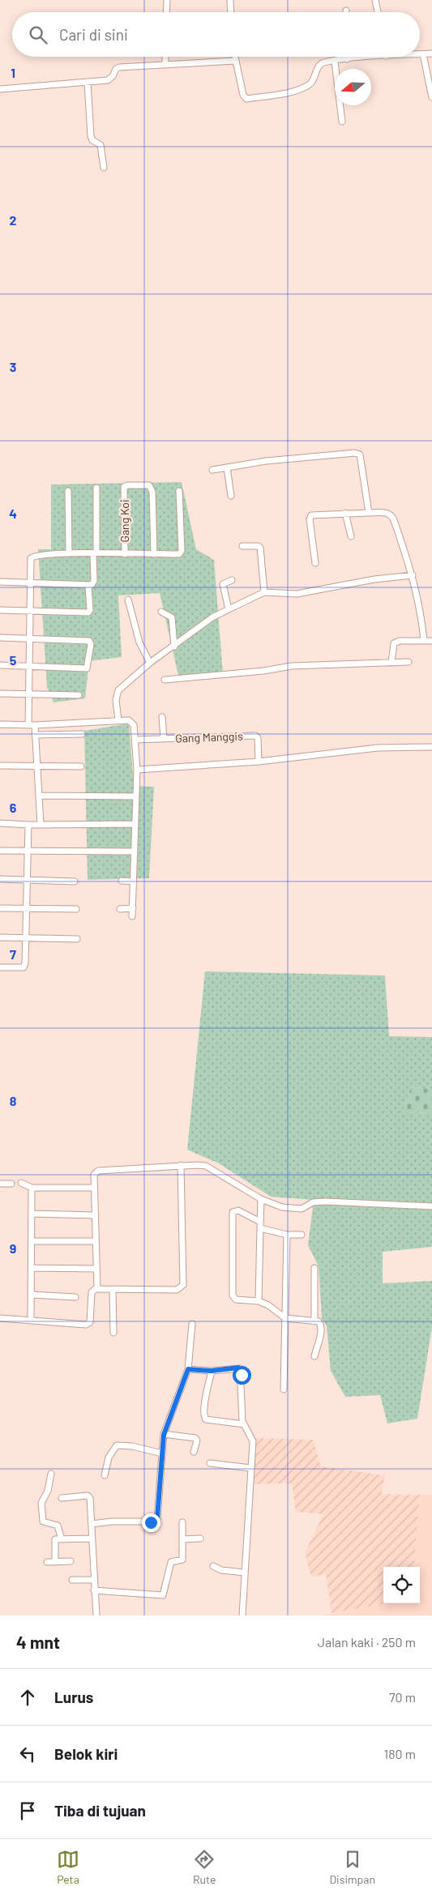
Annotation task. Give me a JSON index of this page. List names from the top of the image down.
{
  "streets": {
    "street": ["Gang Koi", "Gang Manggis"]
  },
  "north": "left",
  "page": {
    "search": "Cari di sini",
    "heading": ["4 mnt", "Jalan kaki · 250 m"],
    "list": [
      ["Lurus", "70 m"],
      ["Belok kiri", "180 m"],
      "Tiba di tujuan"
    ],
    "nav": ["Peta", "Rute", "Disimpan"]
  },
  "grid": {
    "rows": [
      "1",
      "2",
      "3",
      "4",
      "5",
      "6",
      "7",
      "8",
      "9"
    ]
  }
}
